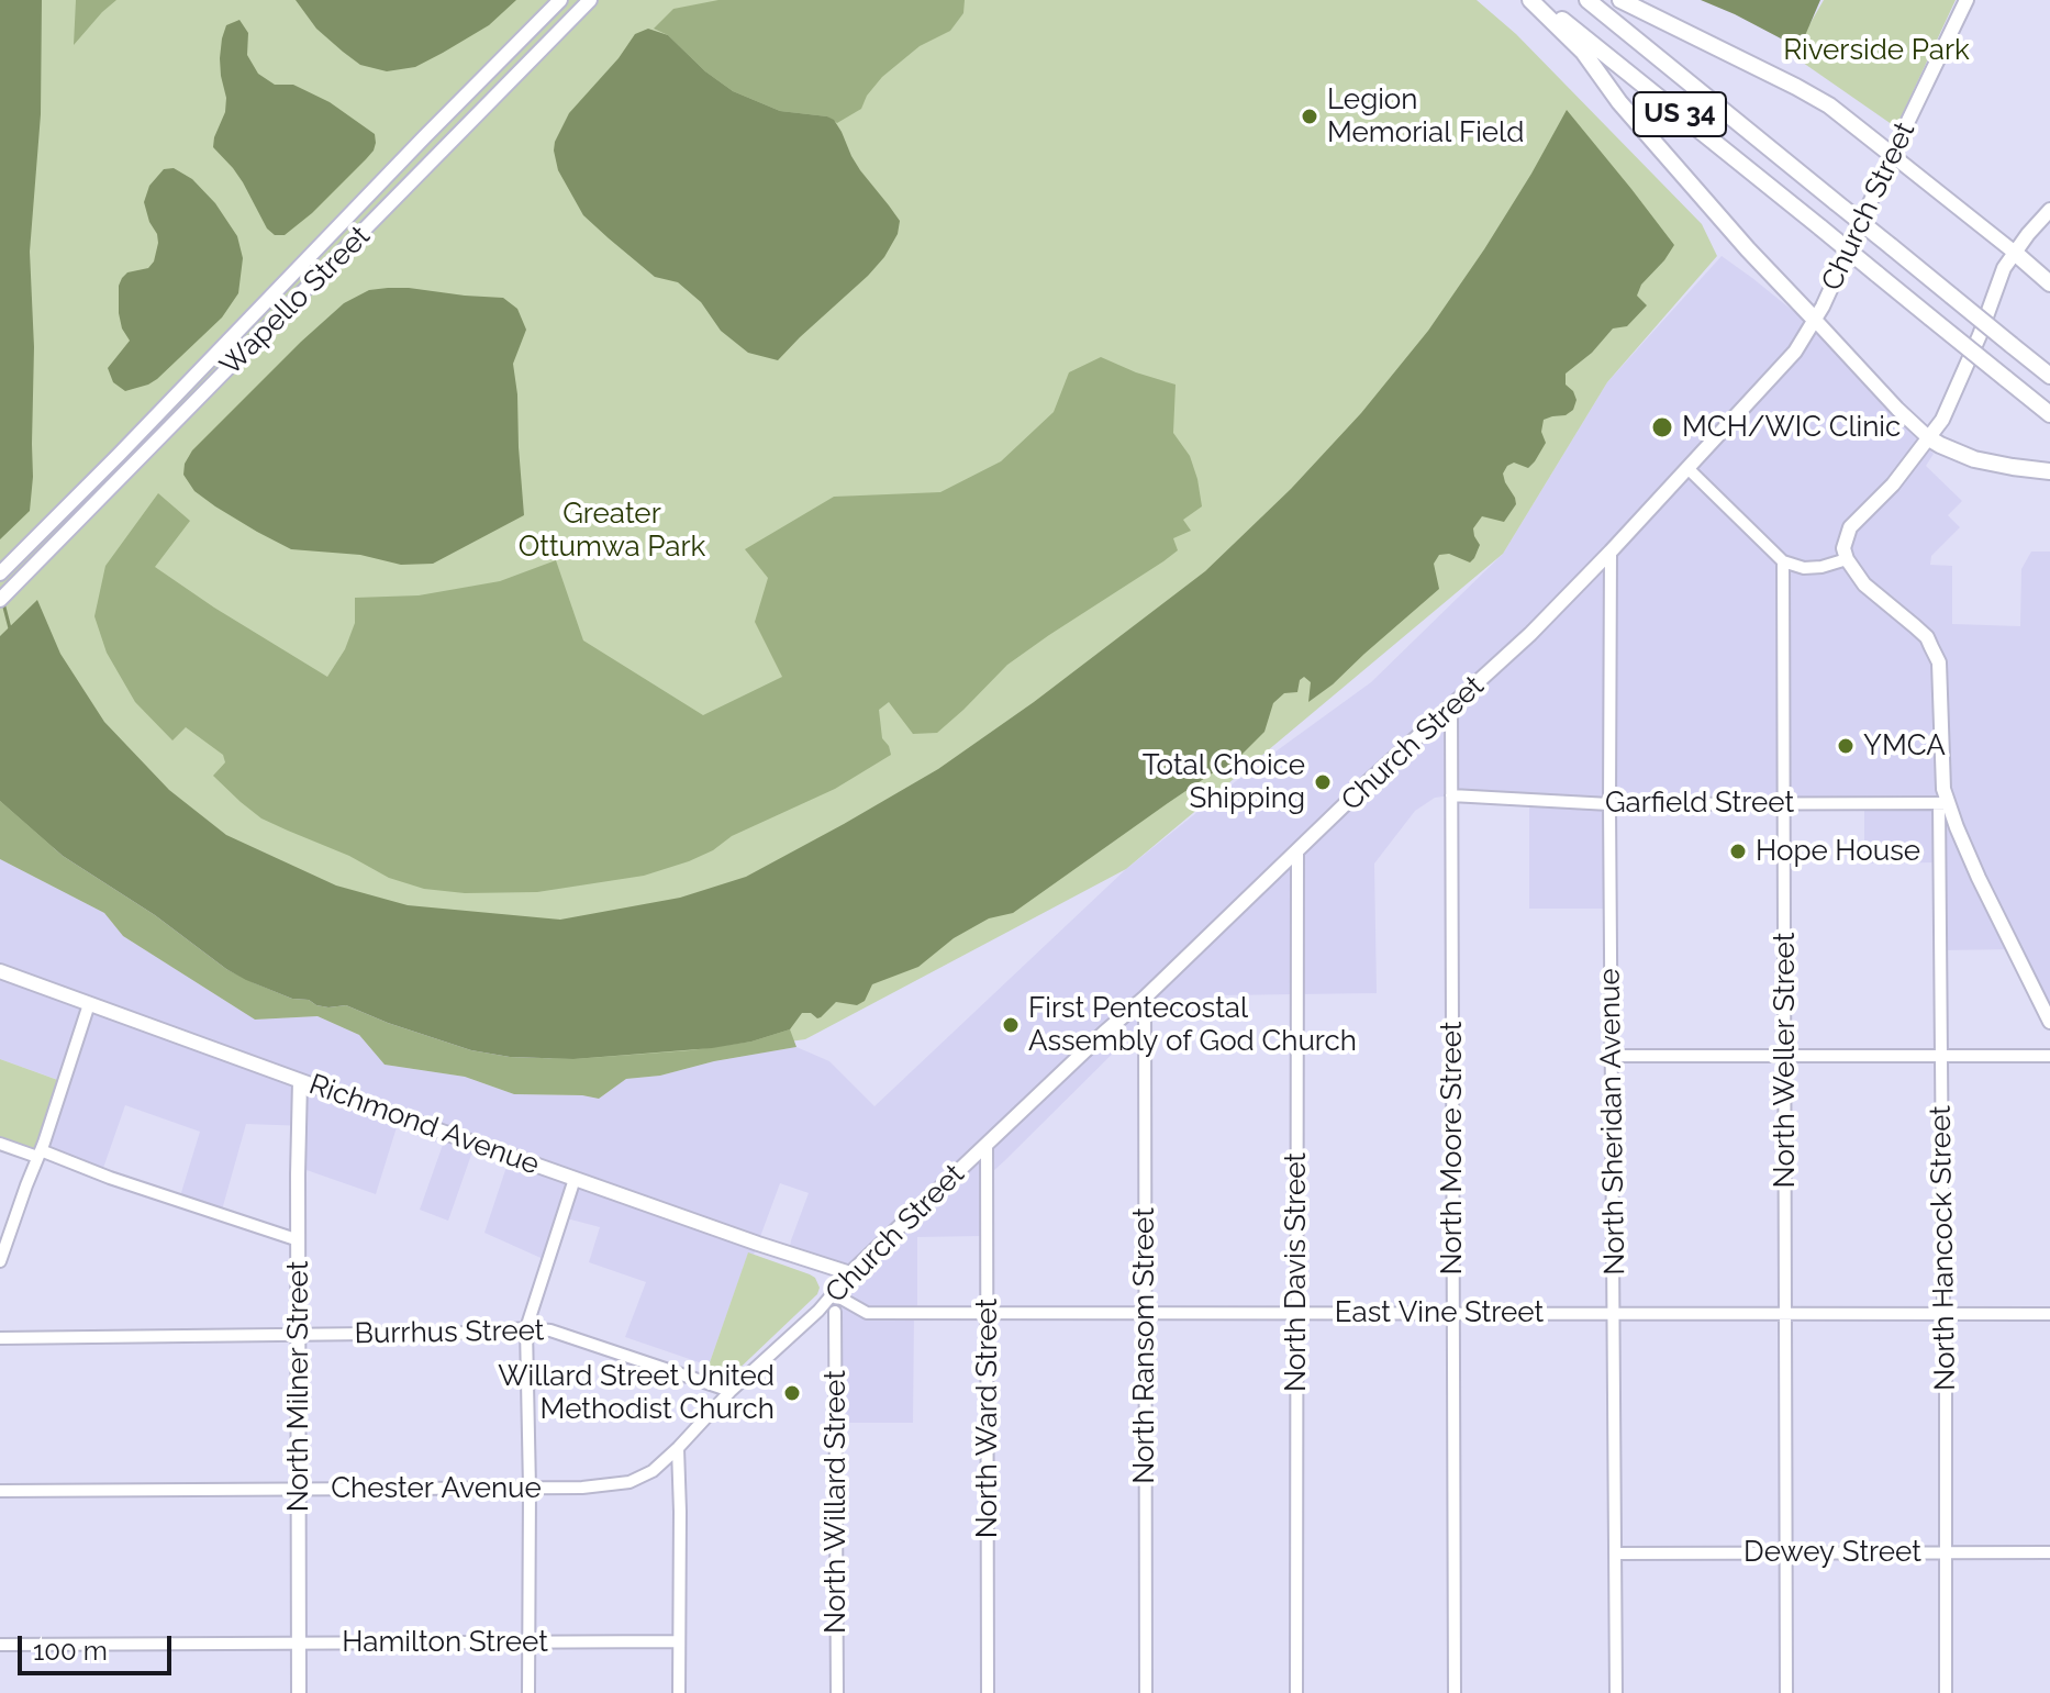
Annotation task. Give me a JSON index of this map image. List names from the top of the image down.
{
  "streets": {
    "highway": ["US 34"],
    "main road": [
      "Church Street",
      "Wapello Street",
      "Richmond Avenue",
      "North Hancock Street",
      "North Milner Street"
    ],
    "street": [
      "Garfield Street",
      "North Weller Street",
      "North Sheridan Avenue",
      "North Moore Street",
      "North Davis Street",
      "East Vine Street",
      "Burrhus Street",
      "North Ransom Street",
      "North Ward Street",
      "Chester Avenue",
      "North Willard Street",
      "Dewey Street",
      "Hamilton Street"
    ]
  },
  "crossings": [
    ["Church Street", "North Sheridan Avenue"],
    ["Church Street", "Richmond Avenue"],
    ["Church Street", "North Moore Street"],
    ["Church Street", "North Davis Street"],
    ["Church Street", "East Vine Street"],
    ["Church Street", "Burrhus Street"],
    ["Church Street", "North Ransom Street"],
    ["Church Street", "North Ward Street"],
    ["Church Street", "Chester Avenue"],
    ["Garfield Street", "North Weller Street"],
    ["Garfield Street", "North Sheridan Avenue"],
    ["Garfield Street", "North Moore Street"],
    ["Garfield Street", "North Hancock Street"],
    ["North Weller Street", "East Vine Street"],
    ["North Weller Street", "Dewey Street"],
    ["North Sheridan Avenue", "East Vine Street"],
    ["North Sheridan Avenue", "Dewey Street"],
    ["Richmond Avenue", "North Milner Street"],
    ["North Moore Street", "East Vine Street"],
    ["North Hancock Street", "East Vine Street"],
    ["North Hancock Street", "Dewey Street"],
    ["North Davis Street", "East Vine Street"],
    ["East Vine Street", "North Ransom Street"],
    ["East Vine Street", "North Ward Street"],
    ["Burrhus Street", "North Milner Street"],
    ["Burrhus Street", "Chester Avenue"],
    ["North Milner Street", "Chester Avenue"],
    ["North Milner Street", "Hamilton Street"]
  ],
  "parks": ["Riverside Park", "Greater Ottumwa Park"],
  "places": [
    "Legion Memorial Field",
    "MCH/WIC Clinic",
    "YMCA",
    "Total Choice Shipping",
    "Hope House",
    "First Pentecostal Assembly of God Church",
    "Willard Street United Methodist Church"
  ],
  "scale_bar": "100 m"
}
